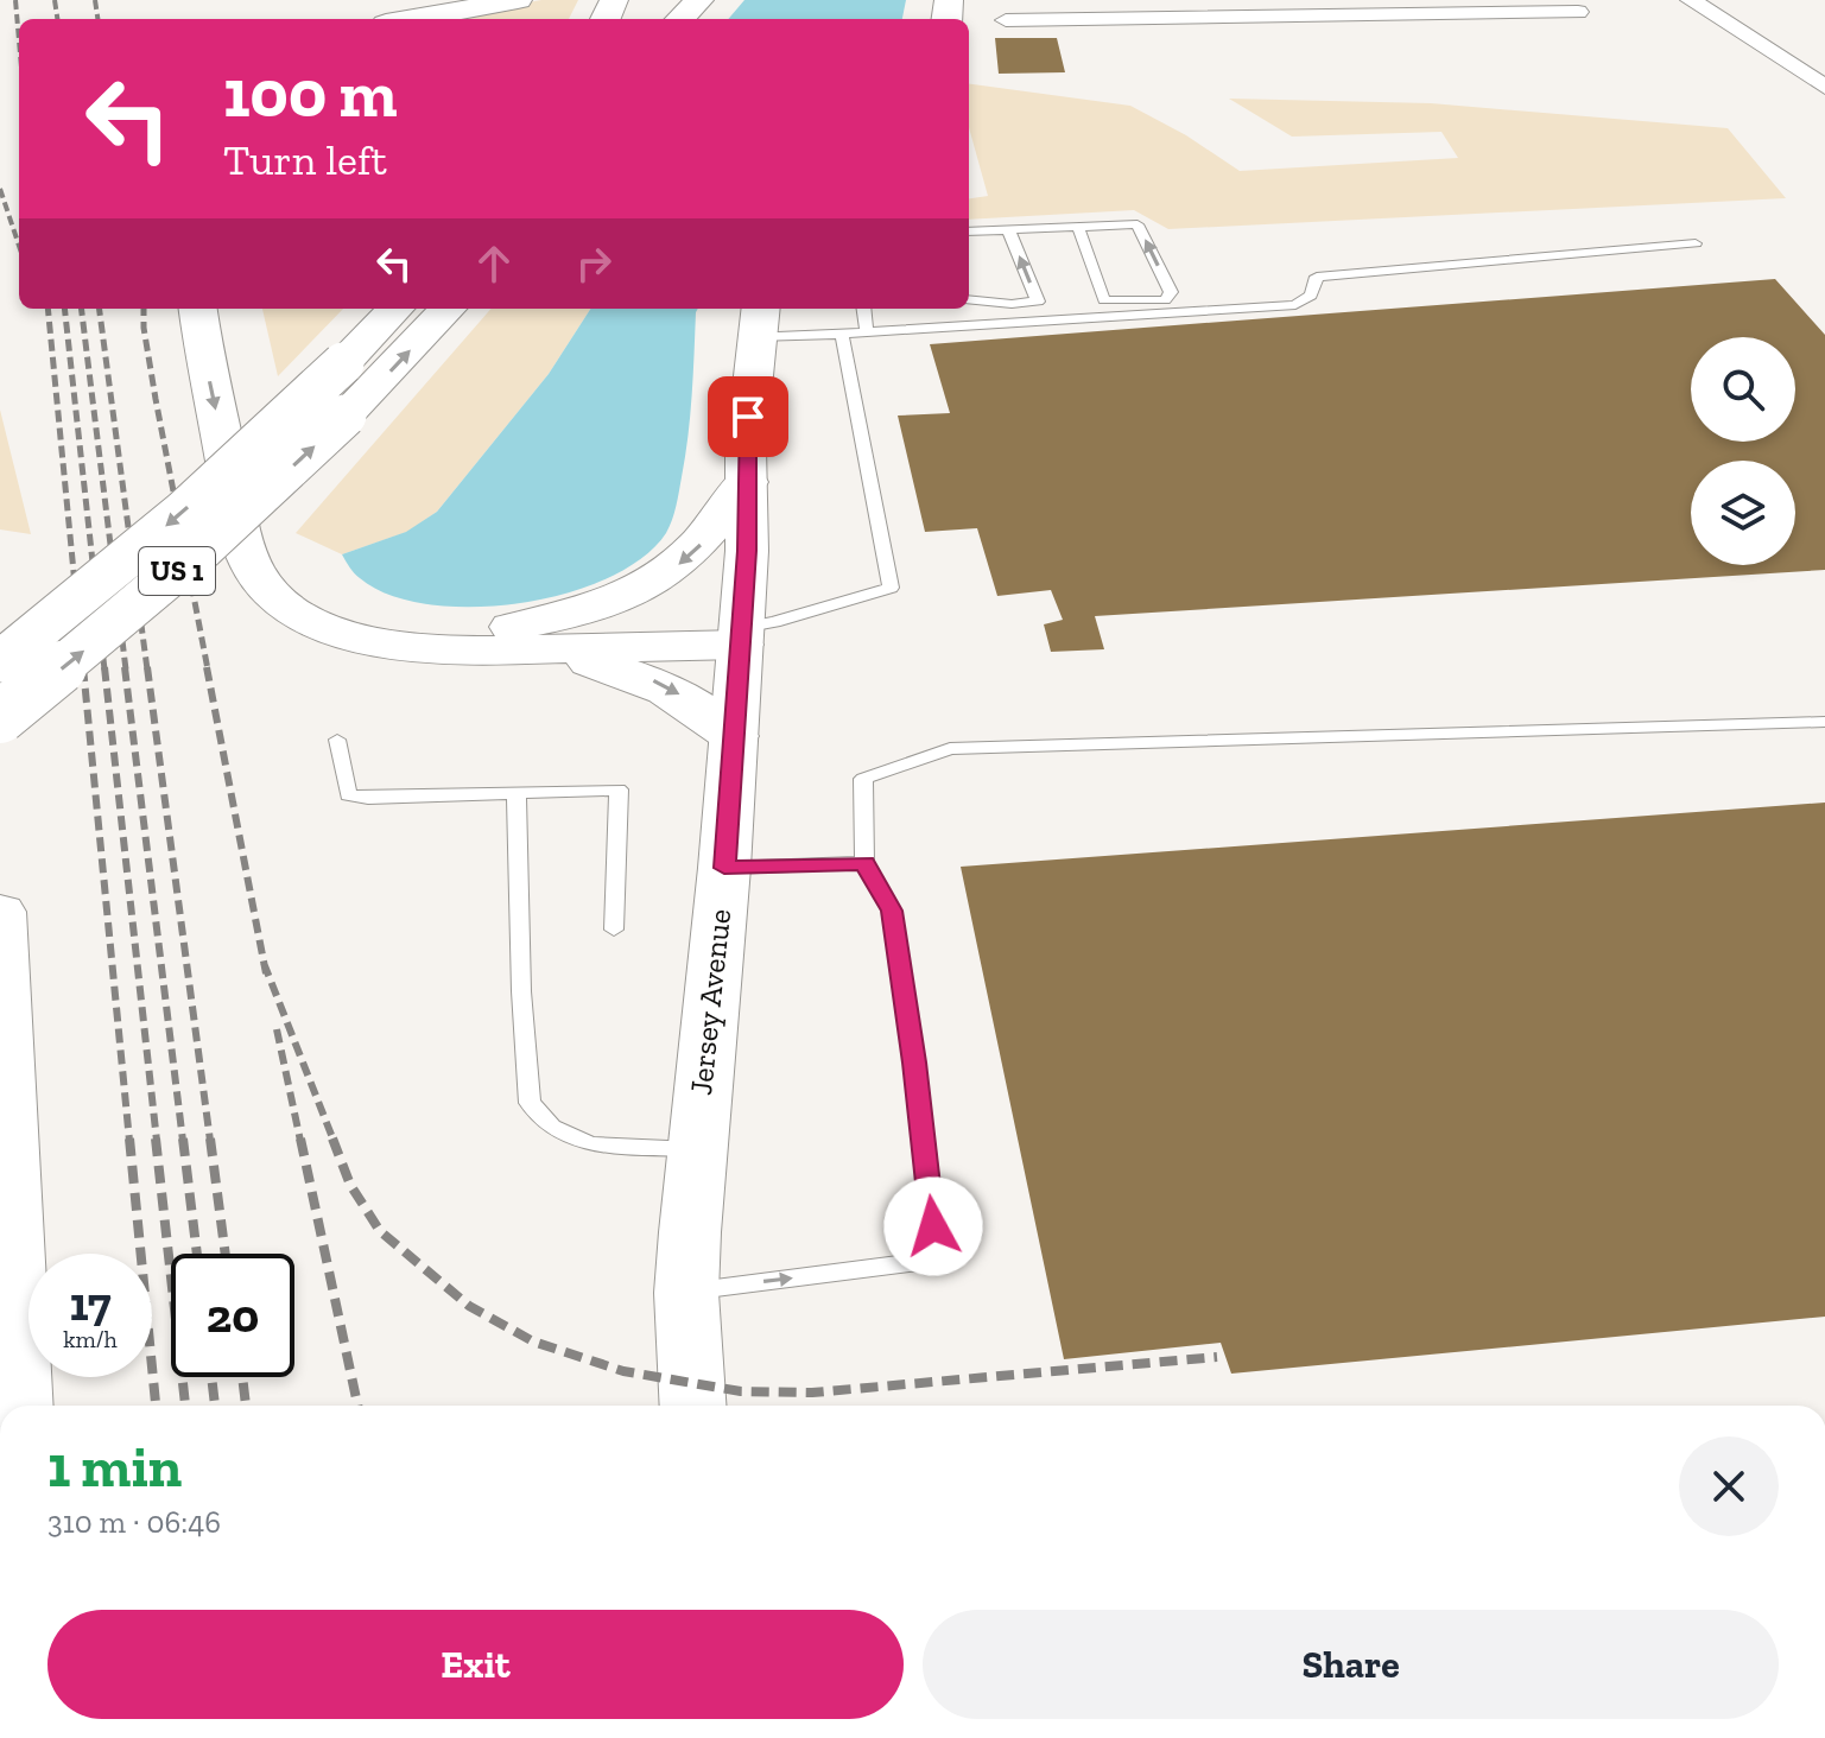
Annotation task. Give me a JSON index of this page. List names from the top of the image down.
{
  "streets": {
    "main road": ["US 1", "Jersey Avenue"]
  },
  "page": {
    "turn": ["100 m", "Turn left"],
    "speed": "17 km/h",
    "limit": "20",
    "heading": ["1 min", "310 m · 06:46"],
    "buttons": ["Exit", "Share"]
  }
}
